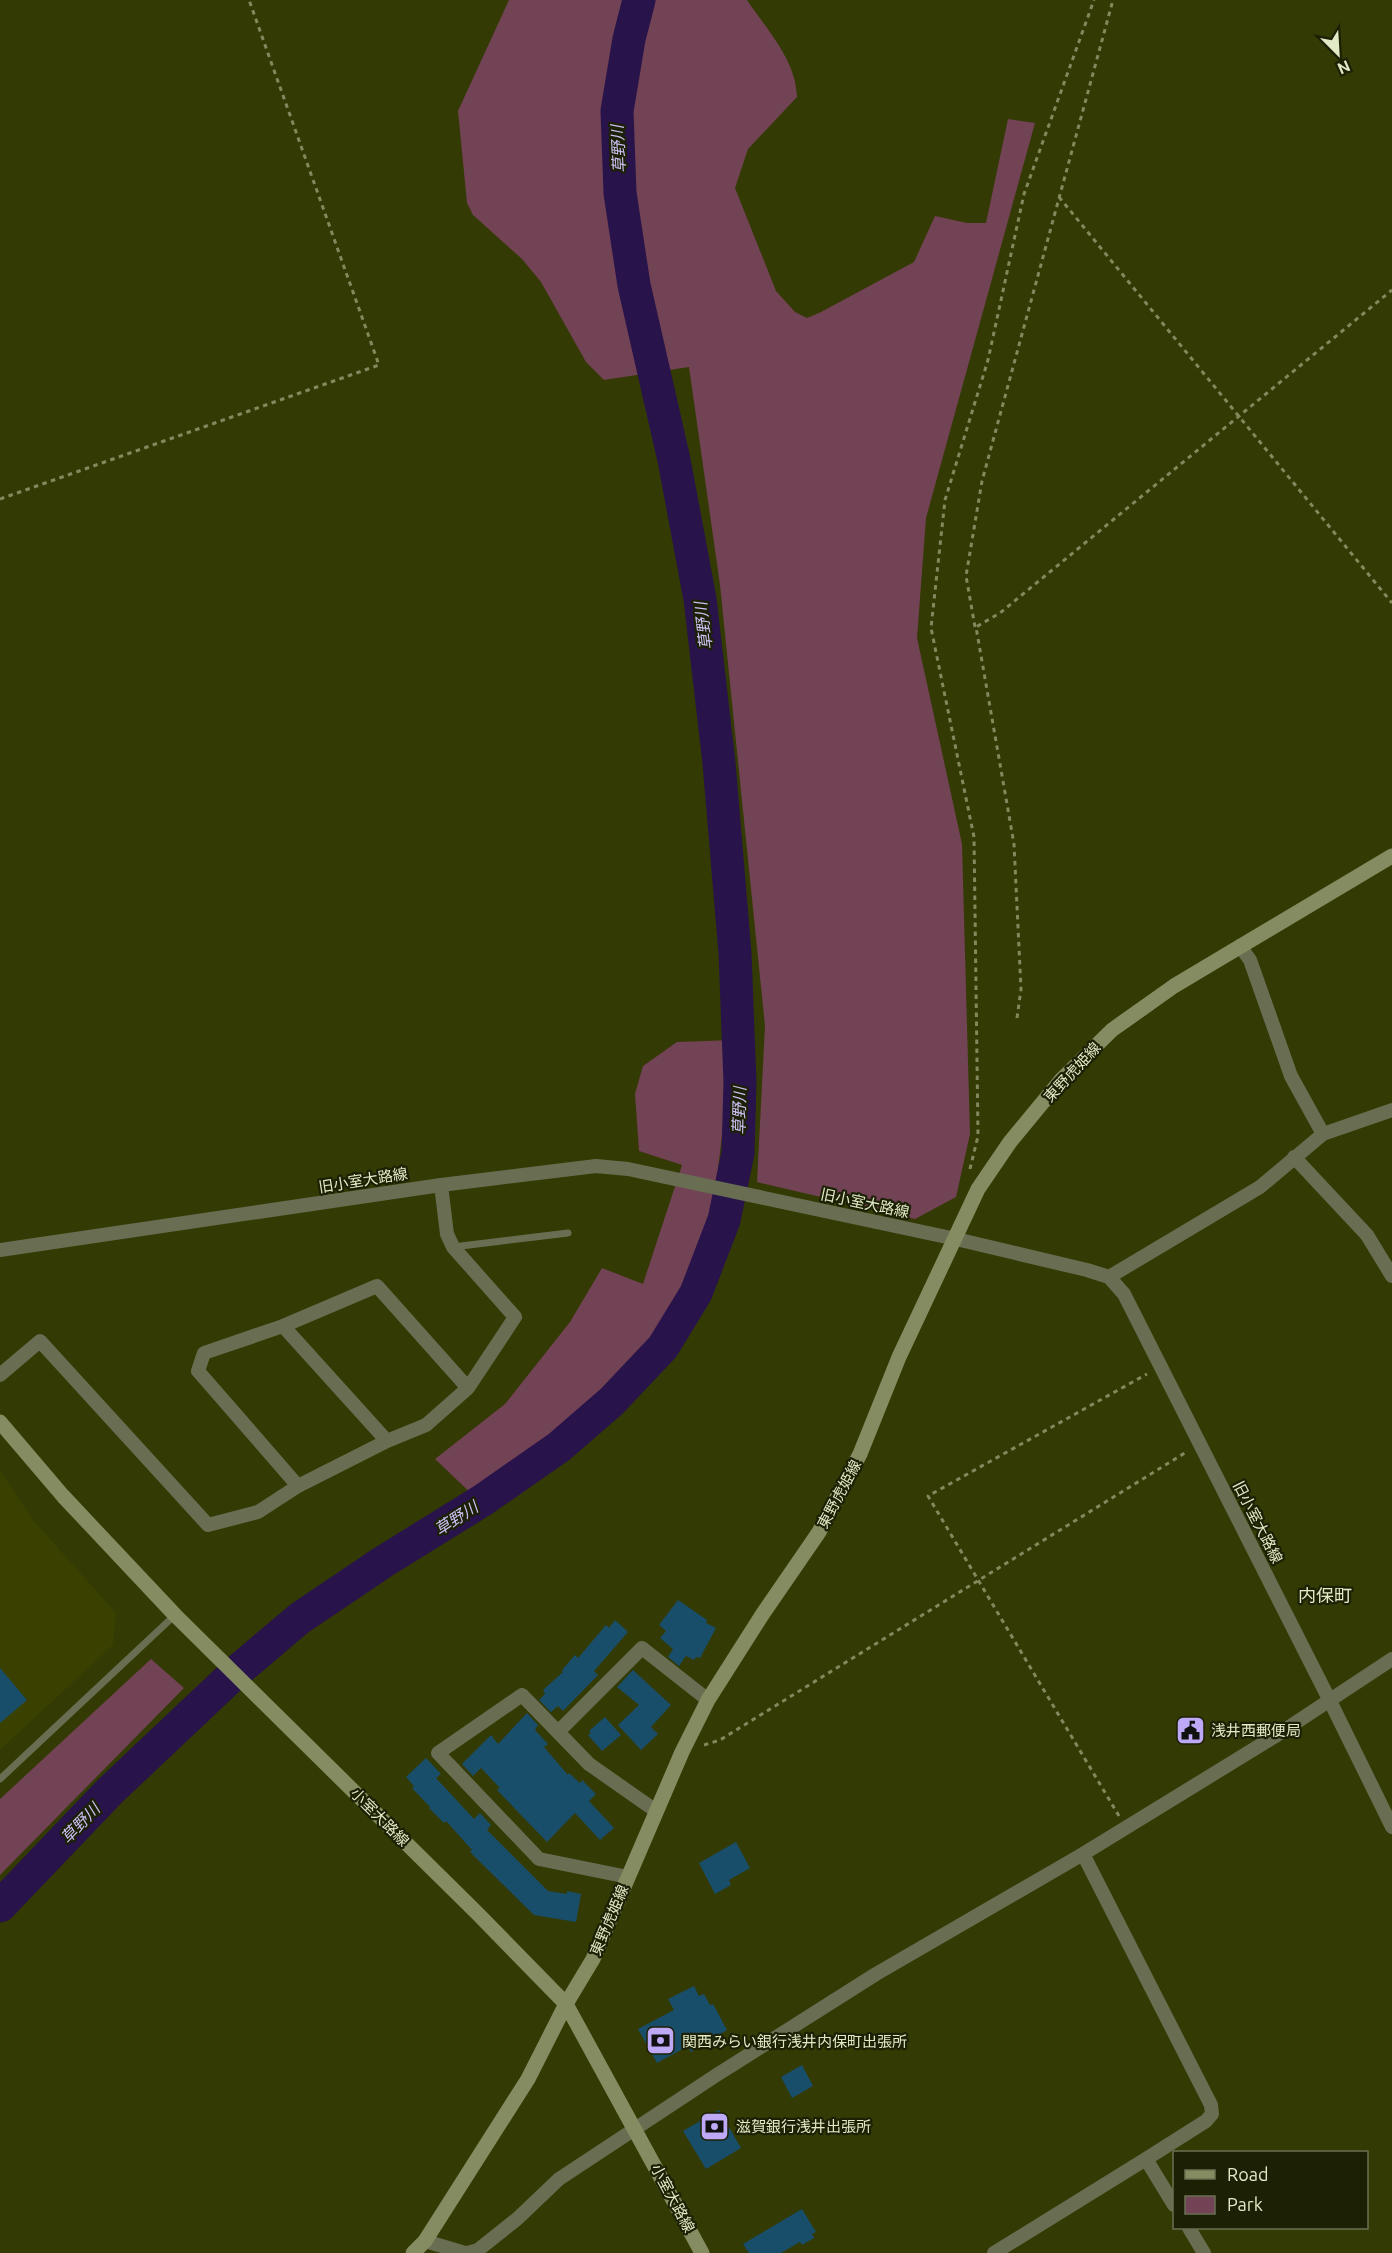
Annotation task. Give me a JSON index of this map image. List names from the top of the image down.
{
  "streets": {
    "main road": ["東野虎姫線", "小室大路線"],
    "street": ["旧小室大路線"]
  },
  "crossings": [
    ["東野虎姫線", "旧小室大路線"],
    ["東野虎姫線", "小室大路線"]
  ],
  "districts": ["内保町"],
  "water": ["草野川"],
  "places": {
    "public building": ["浅井西郵便局"],
    "bank": ["関西みらい銀行浅井内保町出張所", "滋賀銀行浅井出張所"]
  },
  "legend": ["Road", "Park"],
  "north": "bottom right"
}
